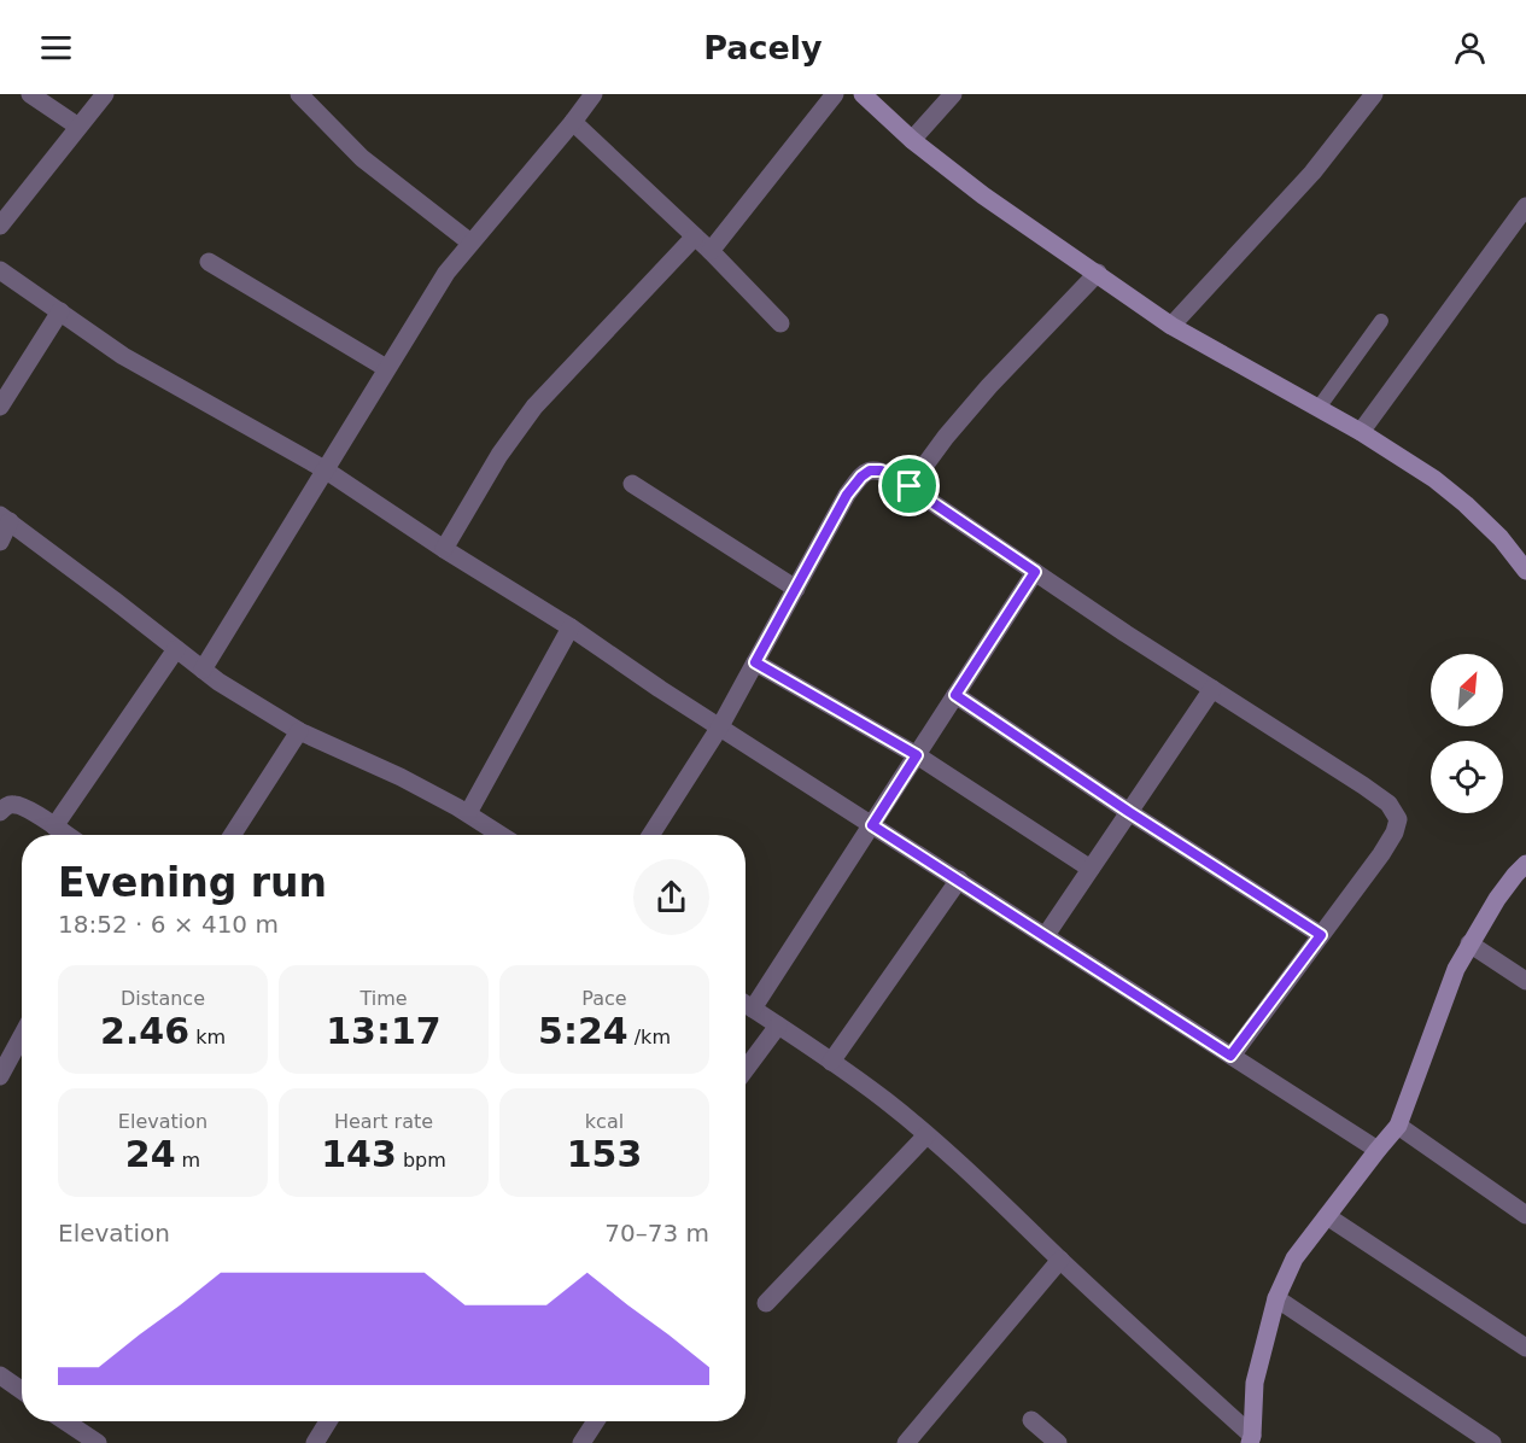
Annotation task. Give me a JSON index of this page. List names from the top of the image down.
{
  "north": "top right",
  "page": {
    "header": "Pacely",
    "heading": ["Evening run", "18:52 · 6 × 410 m"],
    "stats": [
      ["Distance", "2.46 km"],
      ["Time", "13:17"],
      ["Pace", "5:24 /km"],
      ["Elevation", "24 m"],
      ["Heart rate", "143 bpm"],
      ["kcal", "153"]
    ],
    "chart": ["Elevation", "70–73 m"]
  }
}
